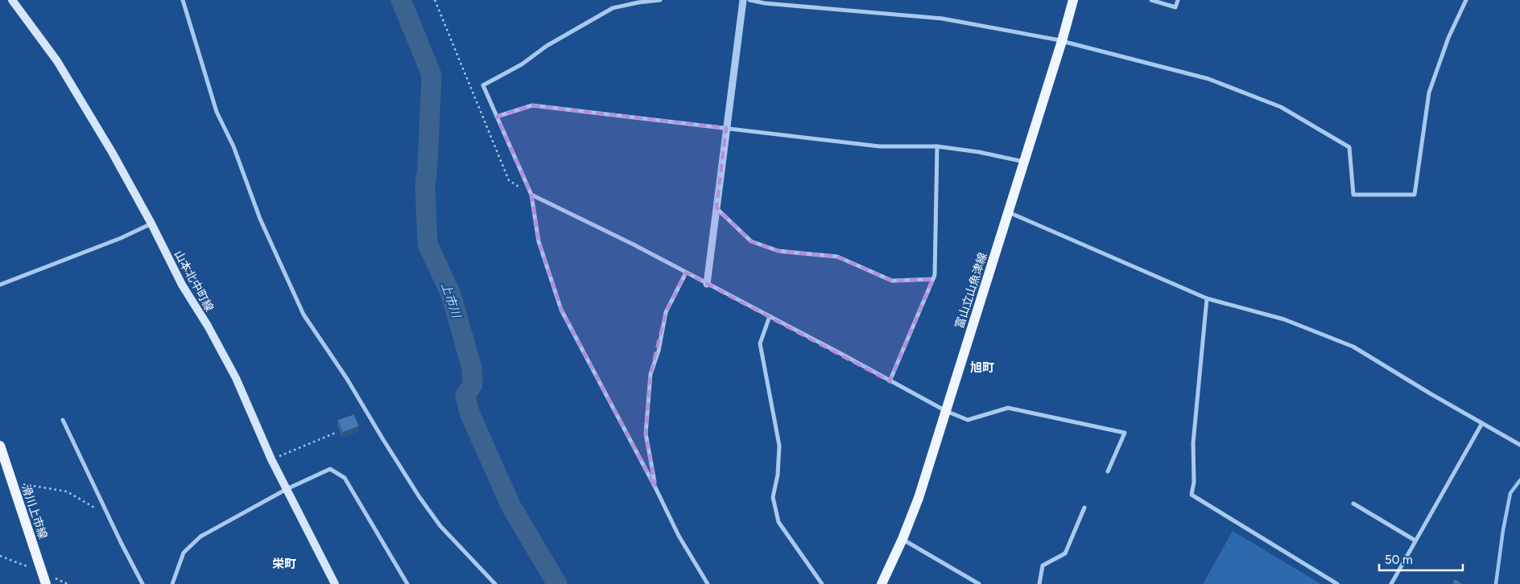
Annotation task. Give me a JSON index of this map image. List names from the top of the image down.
{
  "streets": {
    "main road": ["山本北中町線", "富山立山魚津線", "滑川上市線"]
  },
  "districts": ["旭町", "栄町"],
  "water": ["上市川"],
  "scale_bar": "50 m"
}
